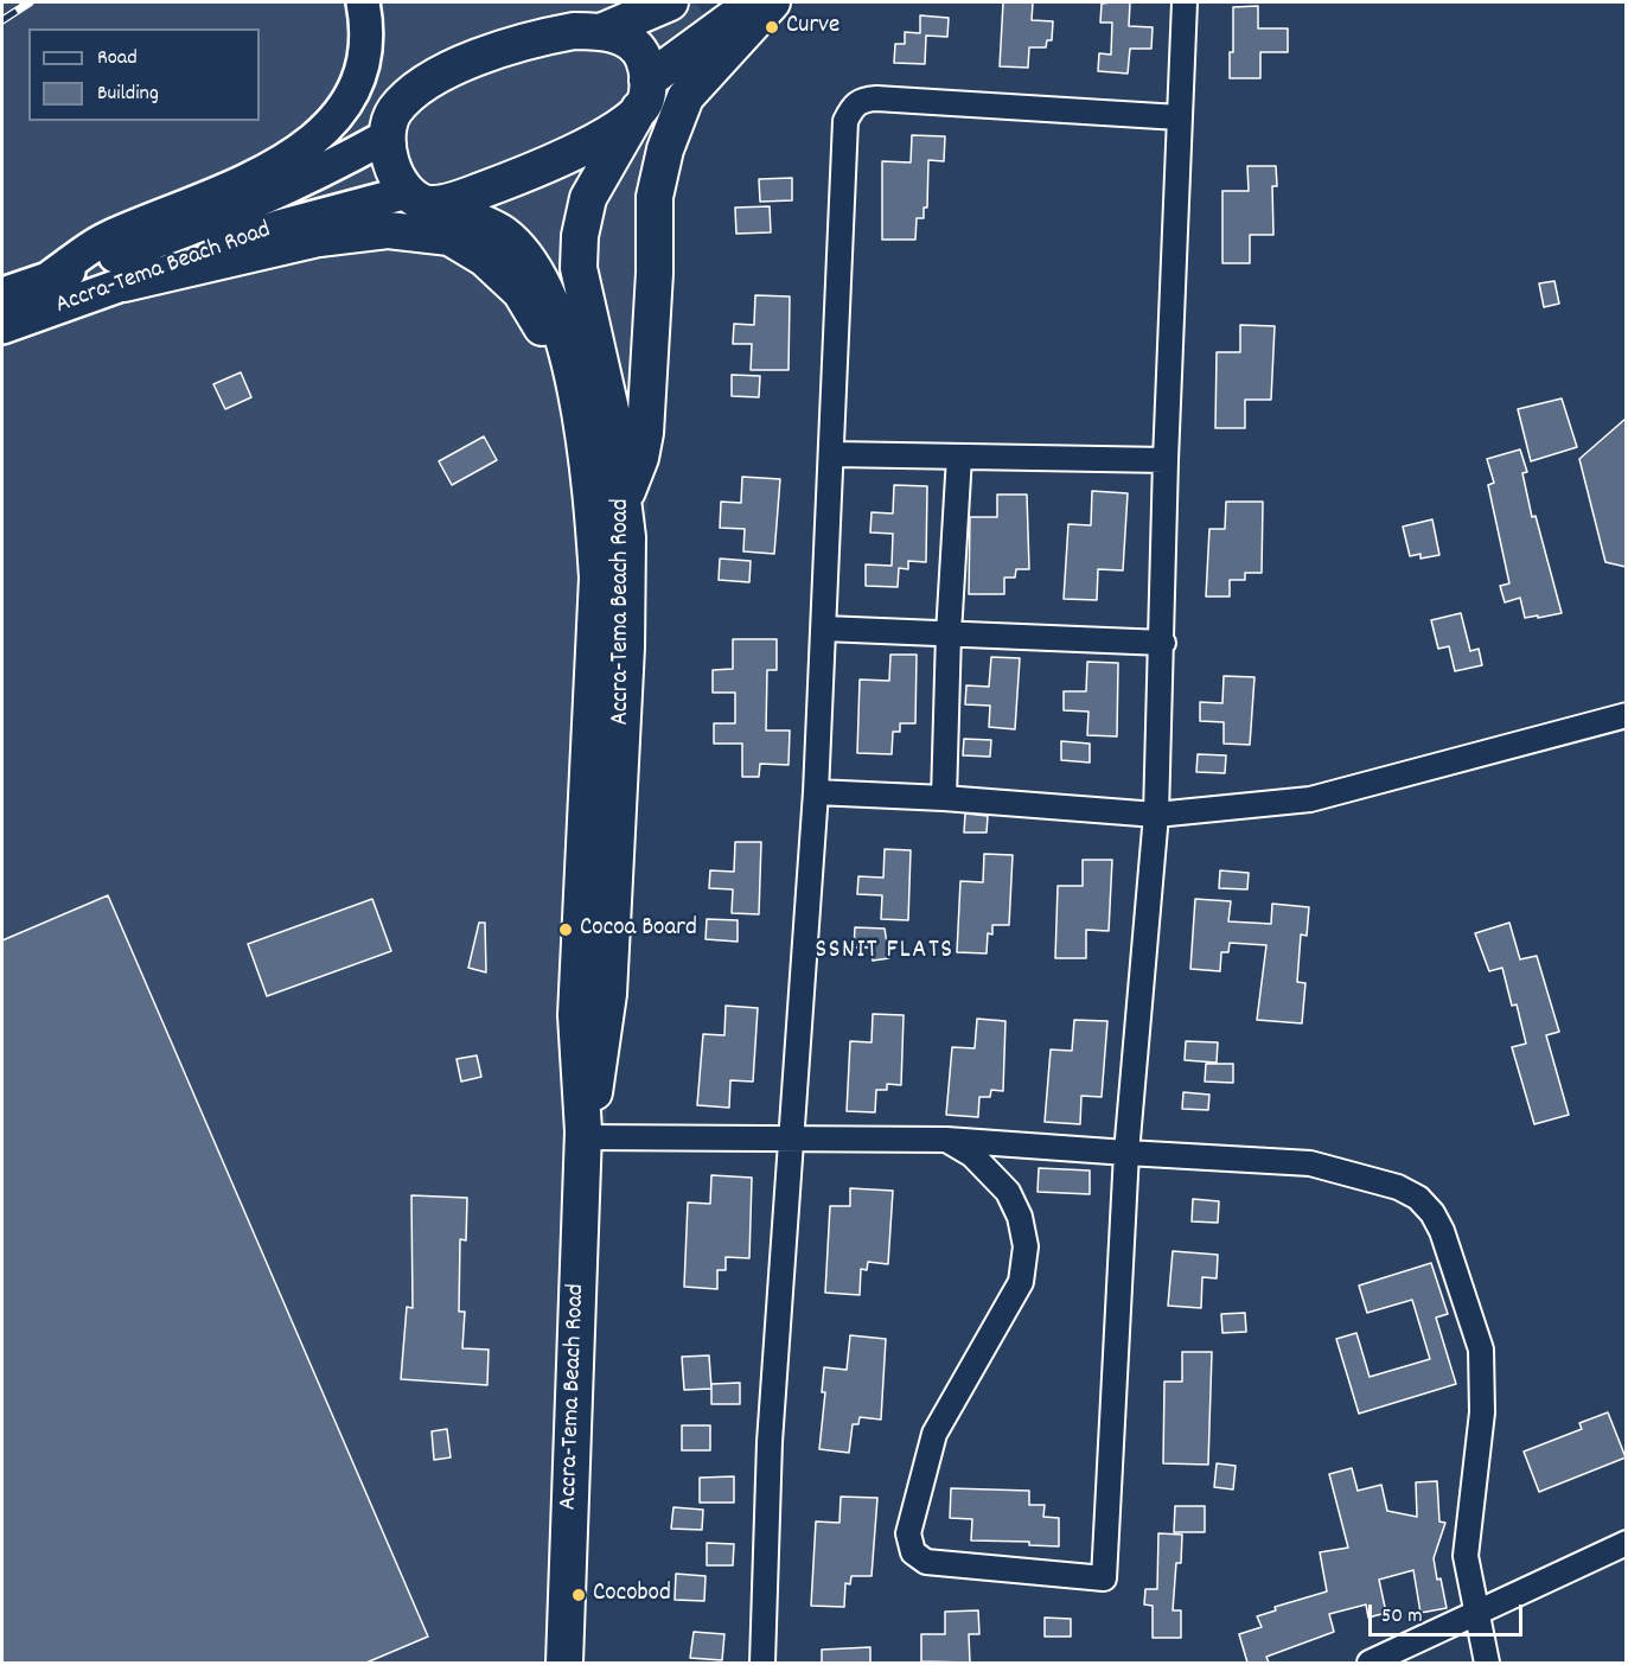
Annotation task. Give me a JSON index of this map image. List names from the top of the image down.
{
  "streets": {
    "main road": ["Accra-Tema Beach Road"]
  },
  "districts": ["SSNIT FLATS"],
  "places": ["Curve", "Cocoa Board", "Cocobod"],
  "legend": ["Road", "Building"],
  "scale_bar": "50 m"
}
